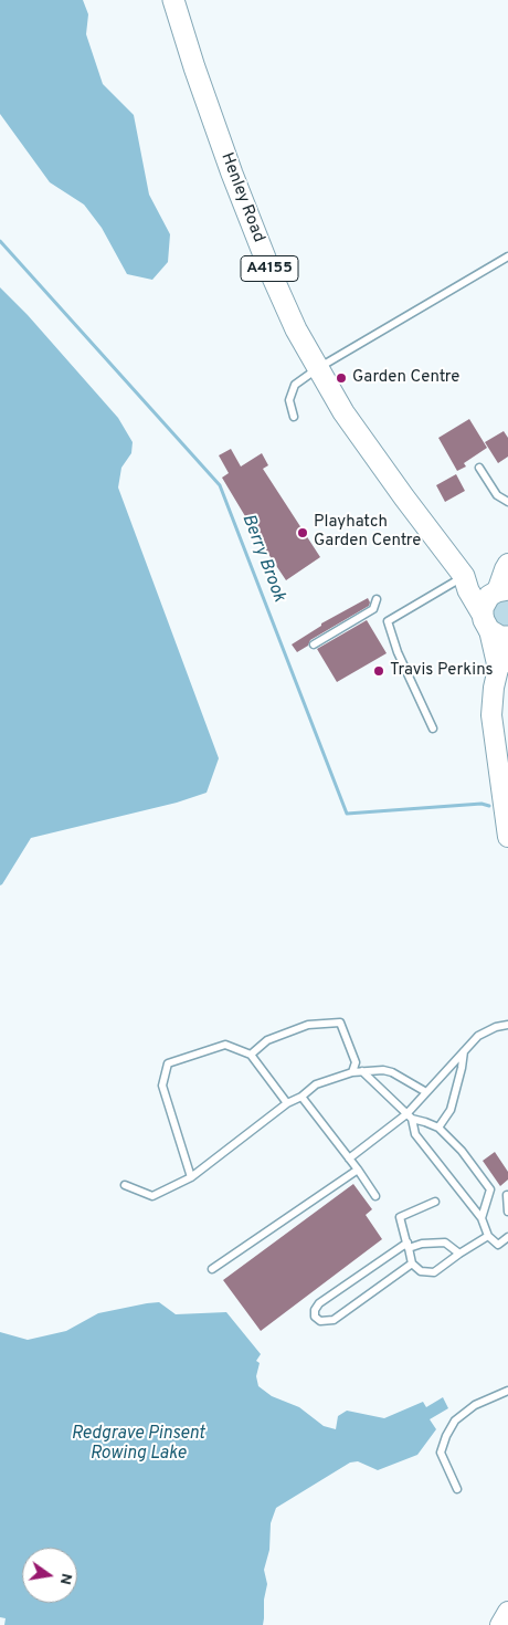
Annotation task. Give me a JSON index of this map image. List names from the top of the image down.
{
  "streets": {
    "main road": ["Henley Road", "A4155"]
  },
  "water": ["Berry Brook", "Redgrave Pinsent Rowing Lake"],
  "places": ["Garden Centre", "Playhatch Garden Centre", "Travis Perkins"],
  "north": "right"
}
